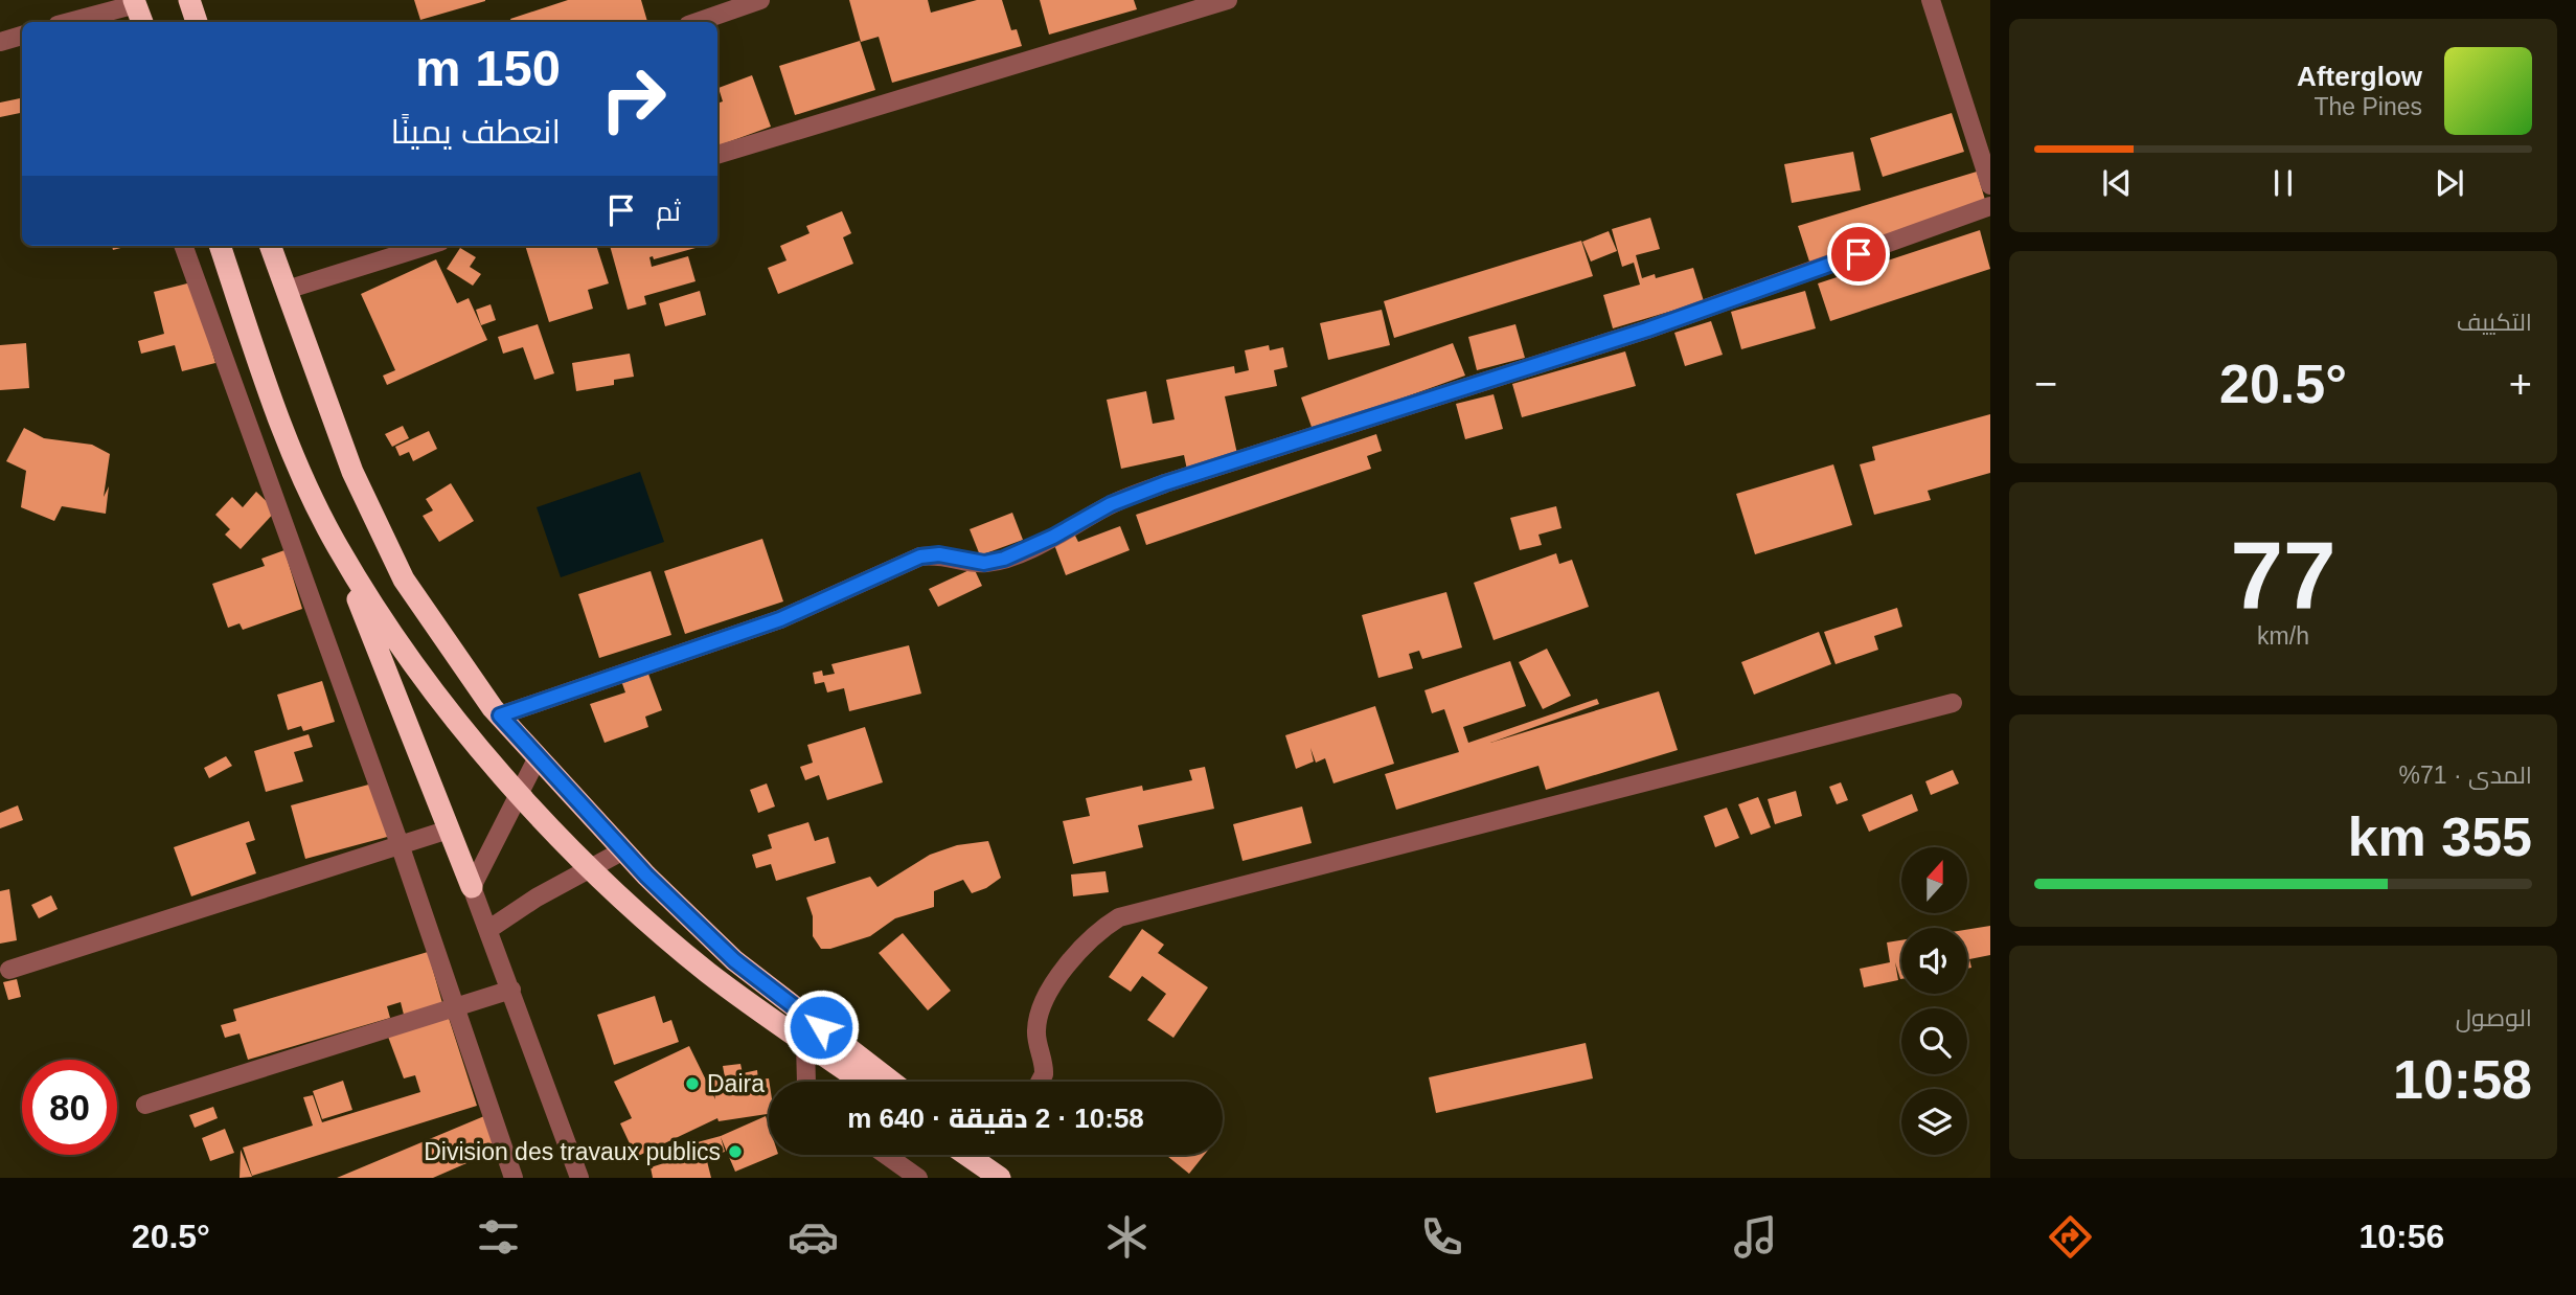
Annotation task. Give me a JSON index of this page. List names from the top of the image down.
{
  "places": ["Daira", "Division des travaux publics"],
  "north": "top",
  "page": {
    "turn": ["150 m", "انعطف يمينًا"],
    "song": ["Afterglow", "The Pines"],
    "then": "ثم",
    "tile": [
      "التكييف",
      ["77", "km/h"],
      ["المدى · 71%", "355 km"],
      ["الوصول", "10:58"]
    ],
    "heat": ["−", "20.5°", "+"],
    "limit": "80",
    "trip": "10:58 · 2 دقيقة · 640 m",
    "tabs": ["10:56", "20.5°"]
  }
}
